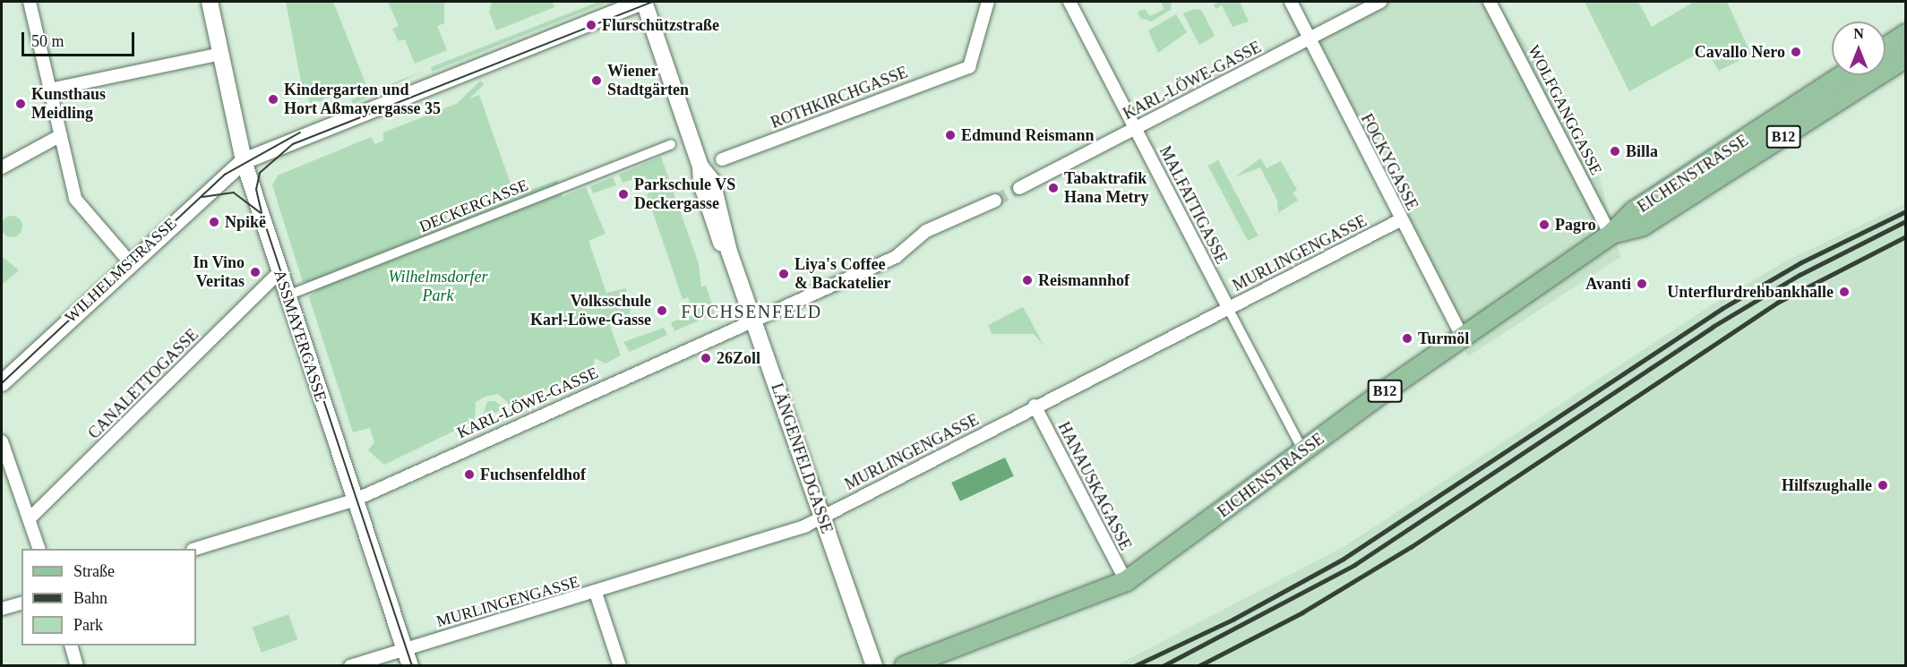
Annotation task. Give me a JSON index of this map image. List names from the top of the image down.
{
  "streets": {
    "main road": ["B12", "EICHENSTRASSE"],
    "street": [
      "KARL-LÖWE-GASSE",
      "ROTHKIRCHGASSE",
      "WOLFGANGGASSE",
      "FOCKYGASSE",
      "MALFATTIGASSE",
      "DECKERGASSE",
      "MURLINGENGASSE",
      "WILHELMSTRASSE",
      "ASSMAYERGASSE",
      "CANALETTOGASSE",
      "LÄNGENFELDGASSE",
      "HANAUSKAGASSE"
    ]
  },
  "crossings": [
    ["KARL-LÖWE-GASSE", "FOCKYGASSE"],
    ["KARL-LÖWE-GASSE", "MALFATTIGASSE"],
    ["KARL-LÖWE-GASSE", "ASSMAYERGASSE"],
    ["KARL-LÖWE-GASSE", "LÄNGENFELDGASSE"],
    ["WOLFGANGGASSE", "EICHENSTRASSE"],
    ["FOCKYGASSE", "EICHENSTRASSE"],
    ["FOCKYGASSE", "MURLINGENGASSE"],
    ["EICHENSTRASSE", "MALFATTIGASSE"],
    ["EICHENSTRASSE", "HANAUSKAGASSE"],
    ["MALFATTIGASSE", "MURLINGENGASSE"],
    ["DECKERGASSE", "ASSMAYERGASSE"],
    ["MURLINGENGASSE", "ASSMAYERGASSE"],
    ["MURLINGENGASSE", "LÄNGENFELDGASSE"],
    ["MURLINGENGASSE", "HANAUSKAGASSE"],
    ["WILHELMSTRASSE", "ASSMAYERGASSE"],
    ["ASSMAYERGASSE", "CANALETTOGASSE"]
  ],
  "districts": ["FUCHSENFELD"],
  "parks": ["Wilhelmsdorfer Park"],
  "places": [
    "Flurschützstraße",
    "Cavallo Nero",
    "Wiener Stadtgärten",
    "Kindergarten und Hort Aßmayergasse 35",
    "Kunsthaus Meidling",
    "Edmund Reismann",
    "Billa",
    "Tabaktrafik Hana Metry",
    "Parkschule VS Deckergasse",
    "Npikë",
    "Pagro",
    "In Vino Veritas",
    "Liya's Coffee & Backatelier",
    "Reismannhof",
    "Avanti",
    "Unterflurdrehbankhalle",
    "Volksschule Karl-Löwe-Gasse",
    "Turmöl",
    "26Zoll",
    "Fuchsenfeldhof",
    "Hilfszughalle"
  ],
  "legend": ["Straße", "Bahn", "Park"],
  "scale_bar": "50 m",
  "north": "top"
}
